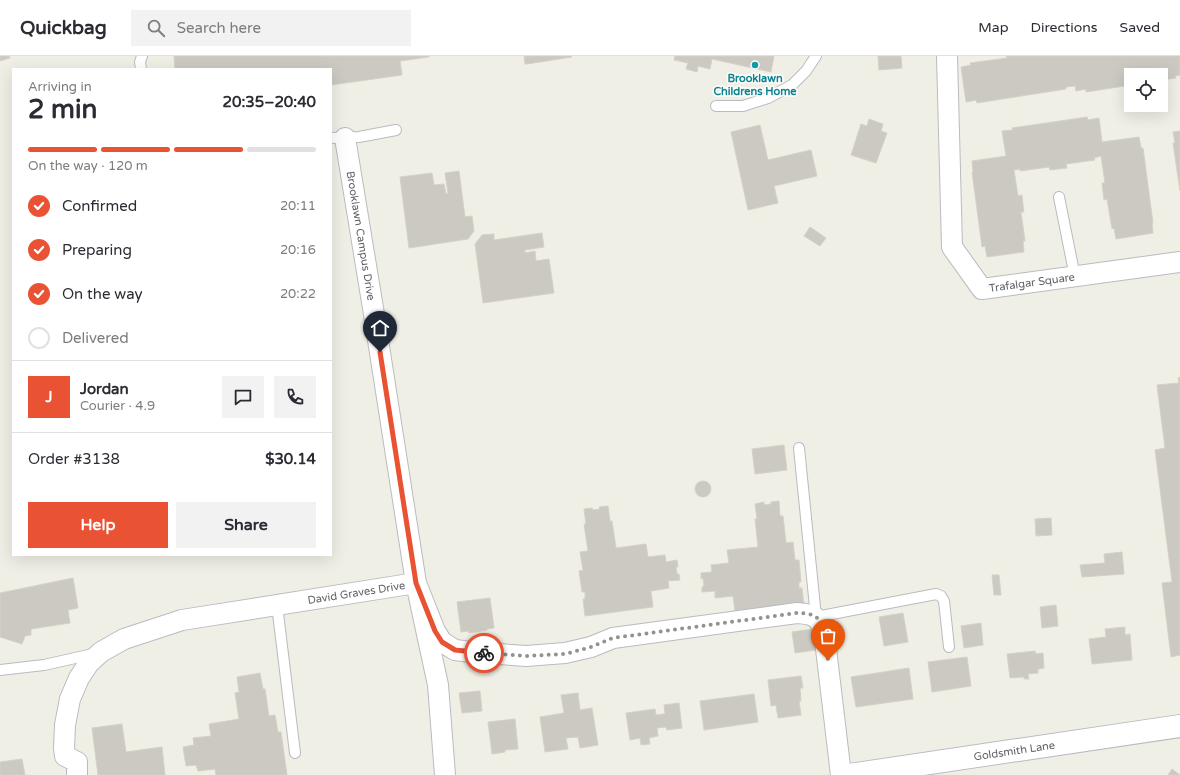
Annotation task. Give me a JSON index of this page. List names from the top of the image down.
{
  "streets": {
    "street": [
      "Brooklawn Campus Drive",
      "Trafalgar Square",
      "David Graves Drive",
      "Goldsmith Lane"
    ]
  },
  "crossings": [
    ["Brooklawn Campus Drive", "David Graves Drive"]
  ],
  "places": ["Brooklawn Childrens Home"],
  "page": {
    "header": "Quickbag",
    "search": "Search here",
    "nav": ["Map", "Directions", "Saved"],
    "heading": ["2 min", "Arriving in", "20:35–20:40"],
    "panel": [
      "Jordan",
      "Courier · 4.9",
      "Order #3138",
      "$30.14"
    ],
    "bar": "On the way · 120 m",
    "list": [
      ["Confirmed", "20:11"],
      ["Preparing", "20:16"],
      ["On the way", "20:22"],
      "Delivered"
    ],
    "round": "J",
    "buttons": ["Help", "Share"]
  }
}
